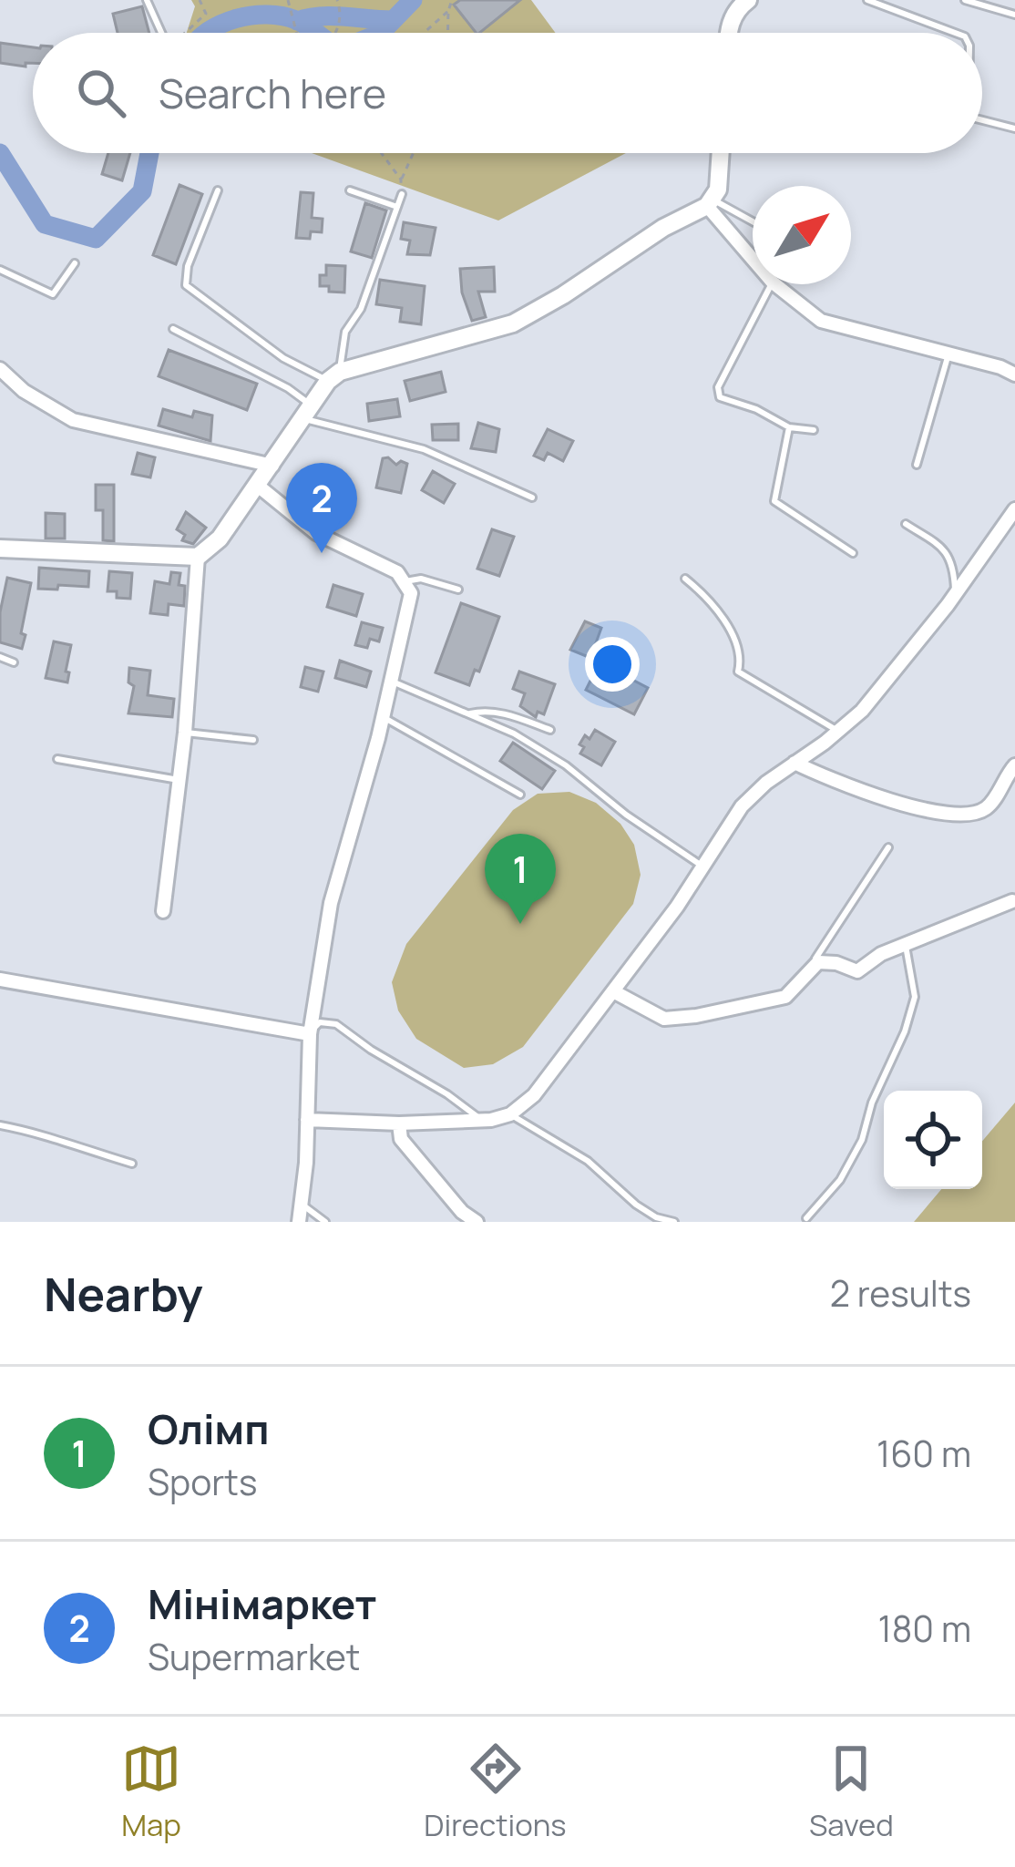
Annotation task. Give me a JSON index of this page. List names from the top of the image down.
{
  "north": "top right",
  "page": {
    "search": "Search here",
    "pins": ["2", "1"],
    "heading": ["Nearby", "2 results"],
    "list": [
      {
        "mark": "1",
        "name": "Олімп",
        "note": "Sports",
        "value": "160 m"
      },
      {
        "mark": "2",
        "name": "Мінімаркет",
        "note": "Supermarket",
        "value": "180 m"
      }
    ],
    "nav": ["Map", "Directions", "Saved"]
  }
}
